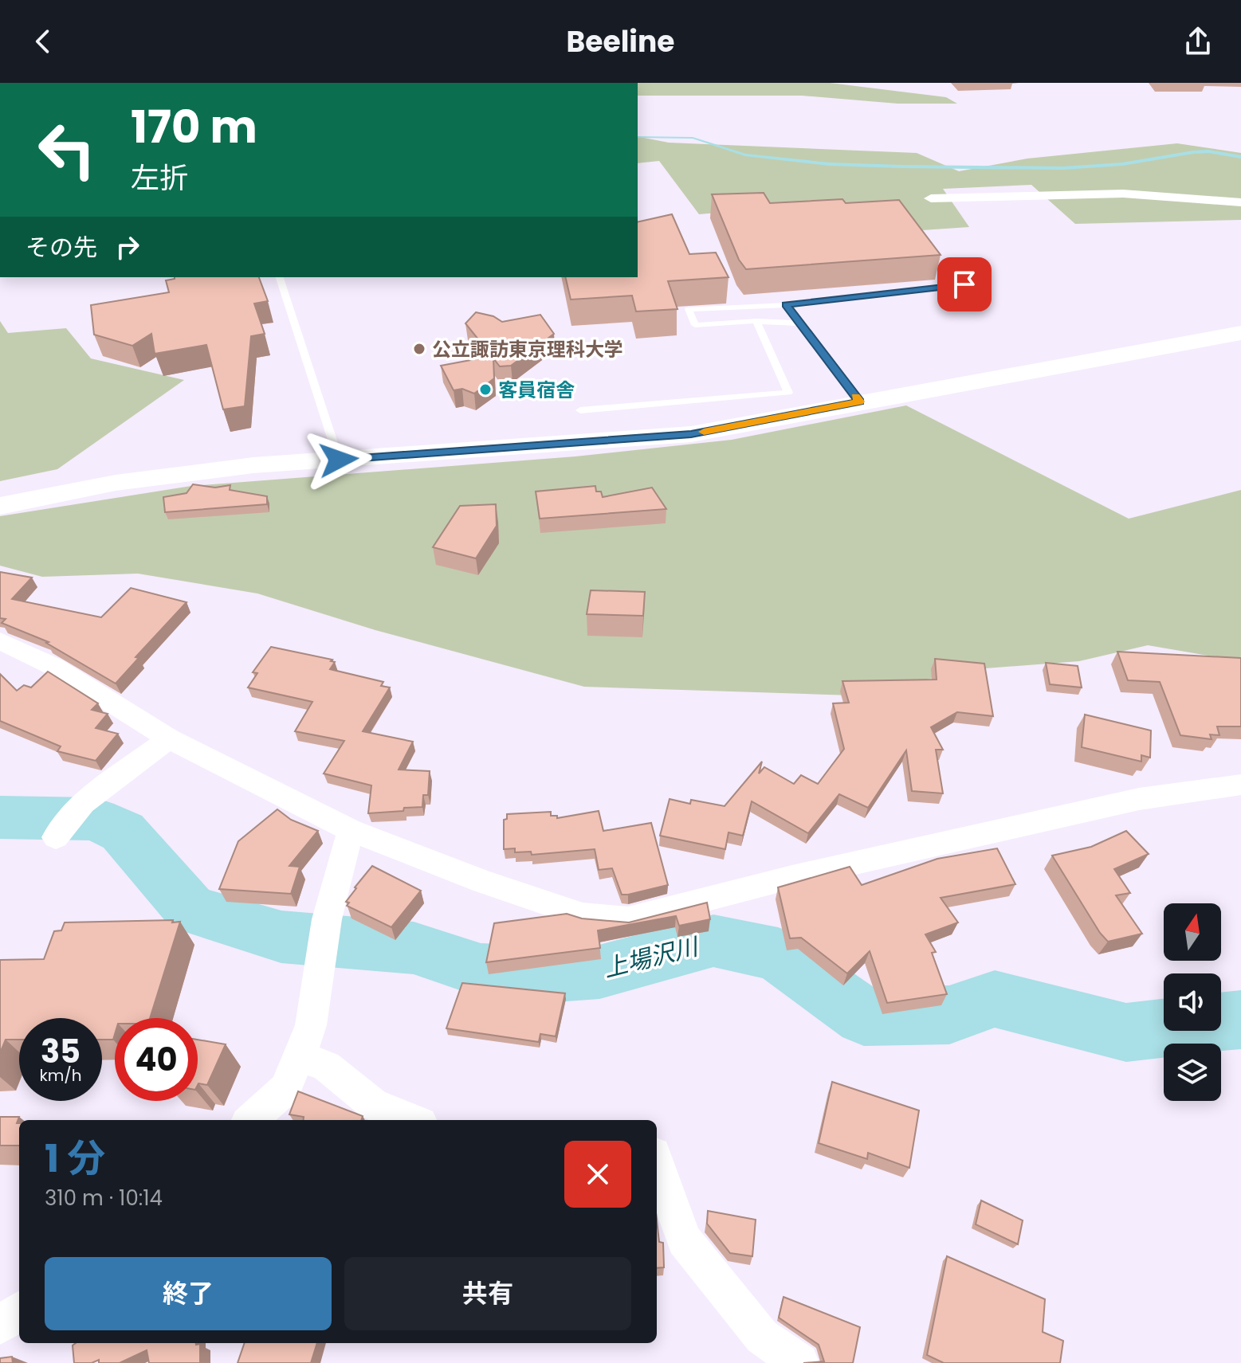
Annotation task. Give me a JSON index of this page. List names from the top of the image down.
{
  "water": ["上場沢川"],
  "places": ["公立諏訪東京理科大学", "客員宿舎"],
  "north": "top",
  "page": {
    "header": "Beeline",
    "turn": ["170 m", "左折"],
    "then": "その先",
    "speed": "35 km/h",
    "limit": "40",
    "heading": ["1 分", "310 m · 10:14"],
    "buttons": ["終了", "共有"]
  }
}
